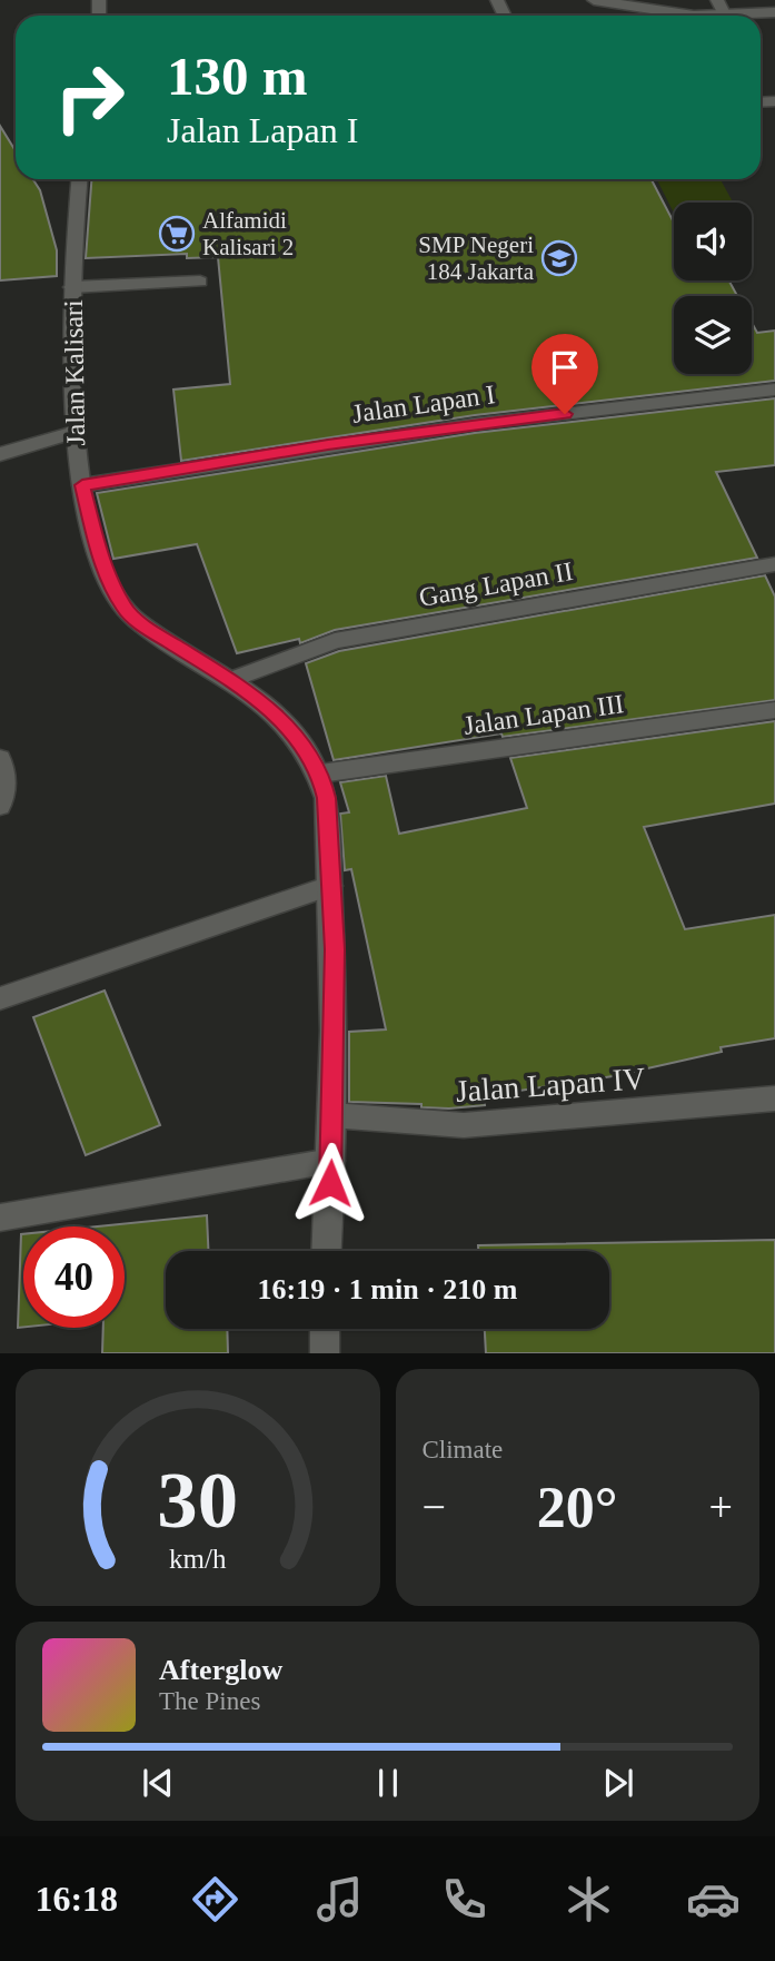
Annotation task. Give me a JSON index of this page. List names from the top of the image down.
{
  "streets": {
    "street": [
      "Jalan Kalisari",
      "Jalan Lapan I",
      "Gang Lapan II",
      "Jalan Lapan III",
      "Jalan Lapan IV"
    ]
  },
  "crossings": [
    ["Jalan Kalisari", "Jalan Lapan I"],
    ["Jalan Kalisari", "Gang Lapan II"],
    ["Jalan Kalisari", "Jalan Lapan III"],
    ["Jalan Kalisari", "Jalan Lapan IV"]
  ],
  "places": {
    "supermarket": ["Alfamidi Kalisari 2"],
    "school or university": ["SMP Negeri 184 Jakarta"]
  },
  "page": {
    "turn": ["130 m", "Jalan Lapan I"],
    "limit": "40",
    "trip": "16:19 · 1 min · 210 m",
    "tile": "Climate",
    "heat": ["−", "20°", "+"],
    "song": ["Afterglow", "The Pines"],
    "tabs": "16:18",
    "gauge": ["30", "km/h"]
  }
}
